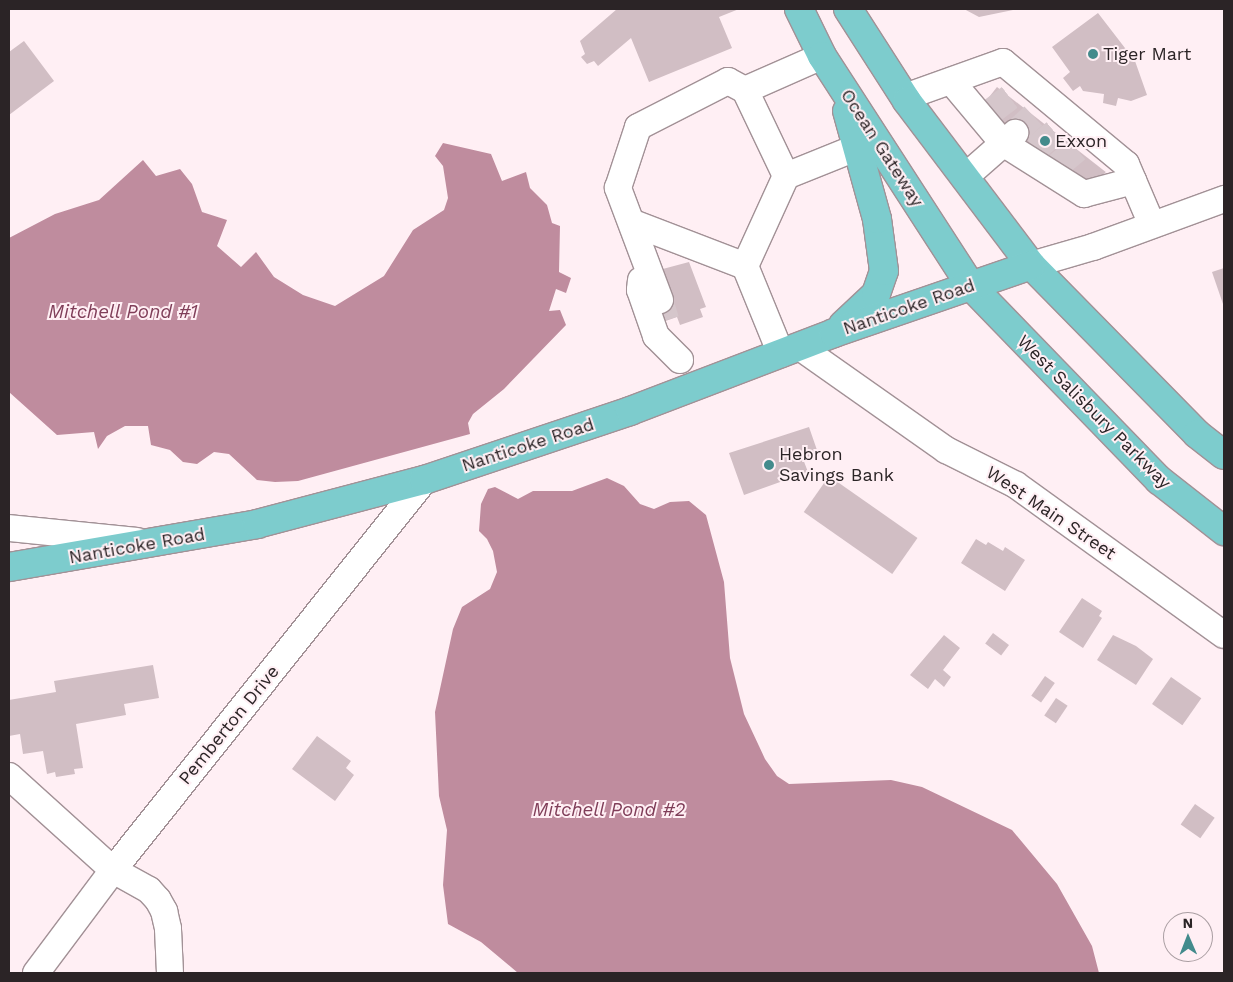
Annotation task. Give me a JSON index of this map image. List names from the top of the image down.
{
  "streets": {
    "main road": ["Ocean Gateway", "Nanticoke Road", "West Salisbury Parkway"],
    "street": ["West Main Street", "Pemberton Drive"]
  },
  "crossings": [
    ["Ocean Gateway", "Nanticoke Road"],
    ["Ocean Gateway", "West Salisbury Parkway"],
    ["Nanticoke Road", "West Salisbury Parkway"],
    ["Nanticoke Road", "West Main Street"],
    ["Nanticoke Road", "Pemberton Drive"]
  ],
  "water": ["Mitchell Pond #1", "Mitchell Pond #2"],
  "places": ["Tiger Mart", "Exxon", "Hebron Savings Bank"],
  "north": "top"
}
